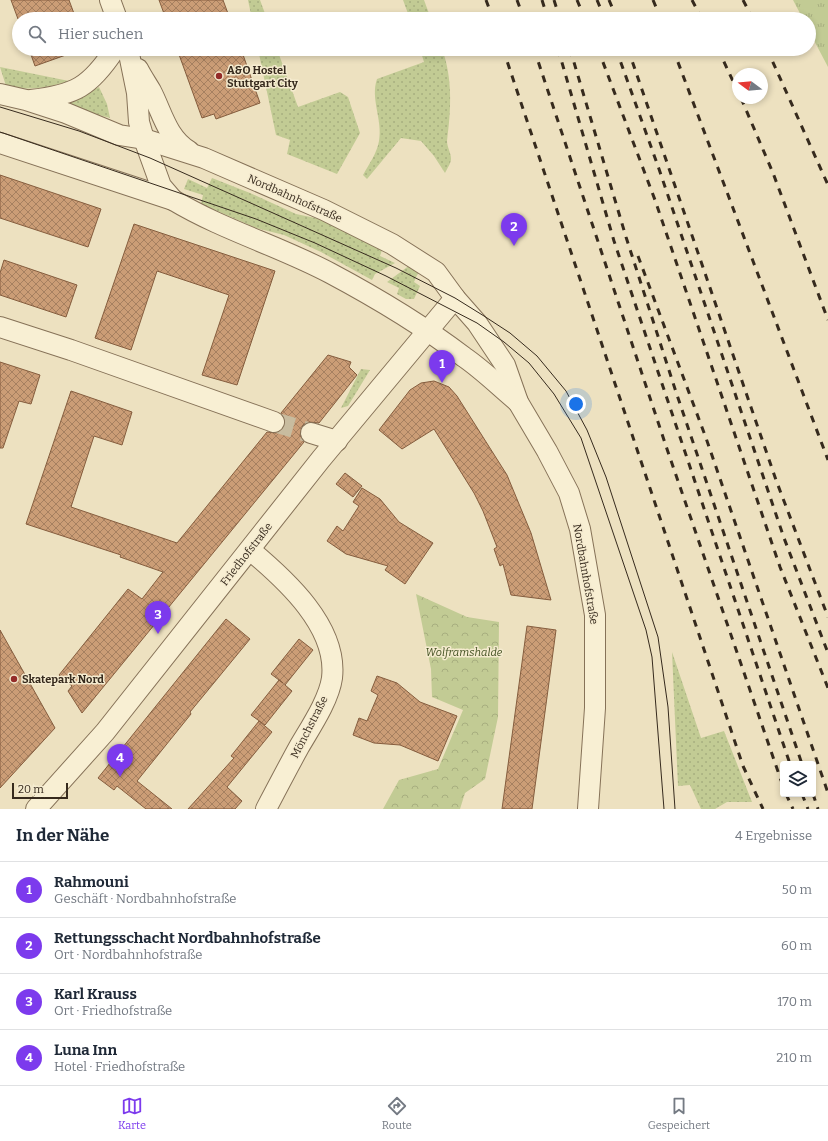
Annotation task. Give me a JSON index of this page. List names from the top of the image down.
{
  "streets": {
    "street": ["Nordbahnhofstraße", "Friedhofstraße", "Mönchstraße"]
  },
  "crossings": [
    ["Nordbahnhofstraße", "Friedhofstraße"],
    ["Friedhofstraße", "Mönchstraße"]
  ],
  "parks": ["Wolframshalde"],
  "places": ["A&O Hostel Stuttgart City", "Skatepark Nord"],
  "scale_bar": "20 m",
  "north": "left",
  "page": {
    "search": "Hier suchen",
    "pins": [
      "2",
      "1",
      "3",
      "4"
    ],
    "scale": "20 m",
    "heading": ["In der Nähe", "4 Ergebnisse"],
    "list": [
      {
        "mark": "1",
        "name": "Rahmouni",
        "note": "Geschäft · Nordbahnhofstraße",
        "value": "50 m"
      },
      {
        "mark": "2",
        "name": "Rettungsschacht Nordbahnhofstraße",
        "note": "Ort · Nordbahnhofstraße",
        "value": "60 m"
      },
      {
        "mark": "3",
        "name": "Karl Krauss",
        "note": "Ort · Friedhofstraße",
        "value": "170 m"
      },
      {
        "mark": "4",
        "name": "Luna Inn",
        "note": "Hotel · Friedhofstraße",
        "value": "210 m"
      }
    ],
    "nav": ["Karte", "Route", "Gespeichert"]
  }
}
